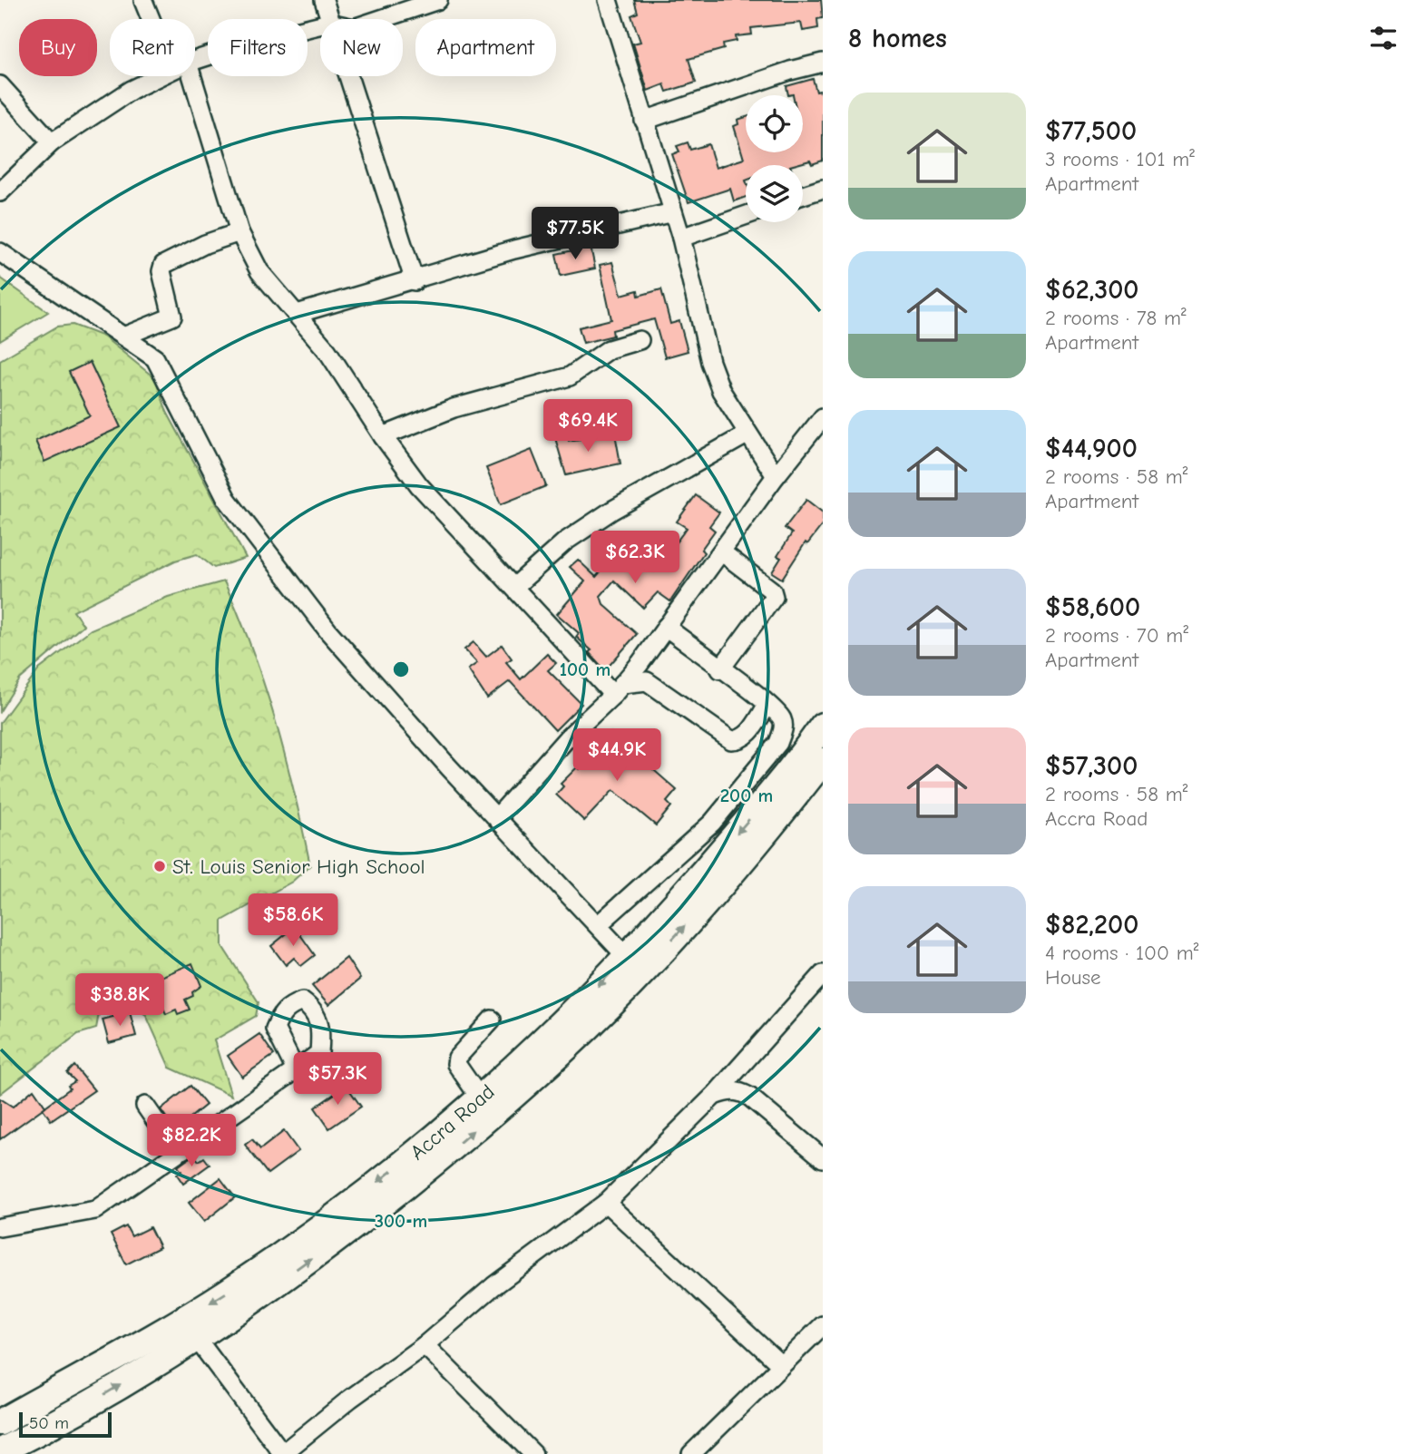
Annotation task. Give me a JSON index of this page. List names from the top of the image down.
{
  "streets": {
    "highway": ["Accra Road"]
  },
  "places": ["St. Louis Senior High School"],
  "scale_bar": "50 m",
  "page": {
    "heading": "8 homes",
    "chip": [
      "Buy",
      "Rent",
      "Filters",
      "New",
      "Apartment"
    ],
    "list": [
      {
        "name": "$77,500",
        "note": "3 rooms · 101 m² · Apartment"
      },
      {
        "name": "$62,300",
        "note": "2 rooms · 78 m² · Apartment"
      },
      {
        "name": "$44,900",
        "note": "2 rooms · 58 m² · Apartment"
      },
      {
        "name": "$58,600",
        "note": "2 rooms · 70 m² · Apartment"
      },
      {
        "name": "$57,300",
        "note": "2 rooms · 58 m² · Accra Road"
      },
      {
        "name": "$82,200",
        "note": "4 rooms · 100 m² · House"
      }
    ],
    "price": [
      "$77.5K",
      "$69.4K",
      "$62.3K",
      "$44.9K",
      "$58.6K",
      "$38.8K",
      "$57.3K",
      "$82.2K"
    ],
    "scale": "50 m"
  },
  "rings": ["100 m", "200 m", "300 m"]
}
